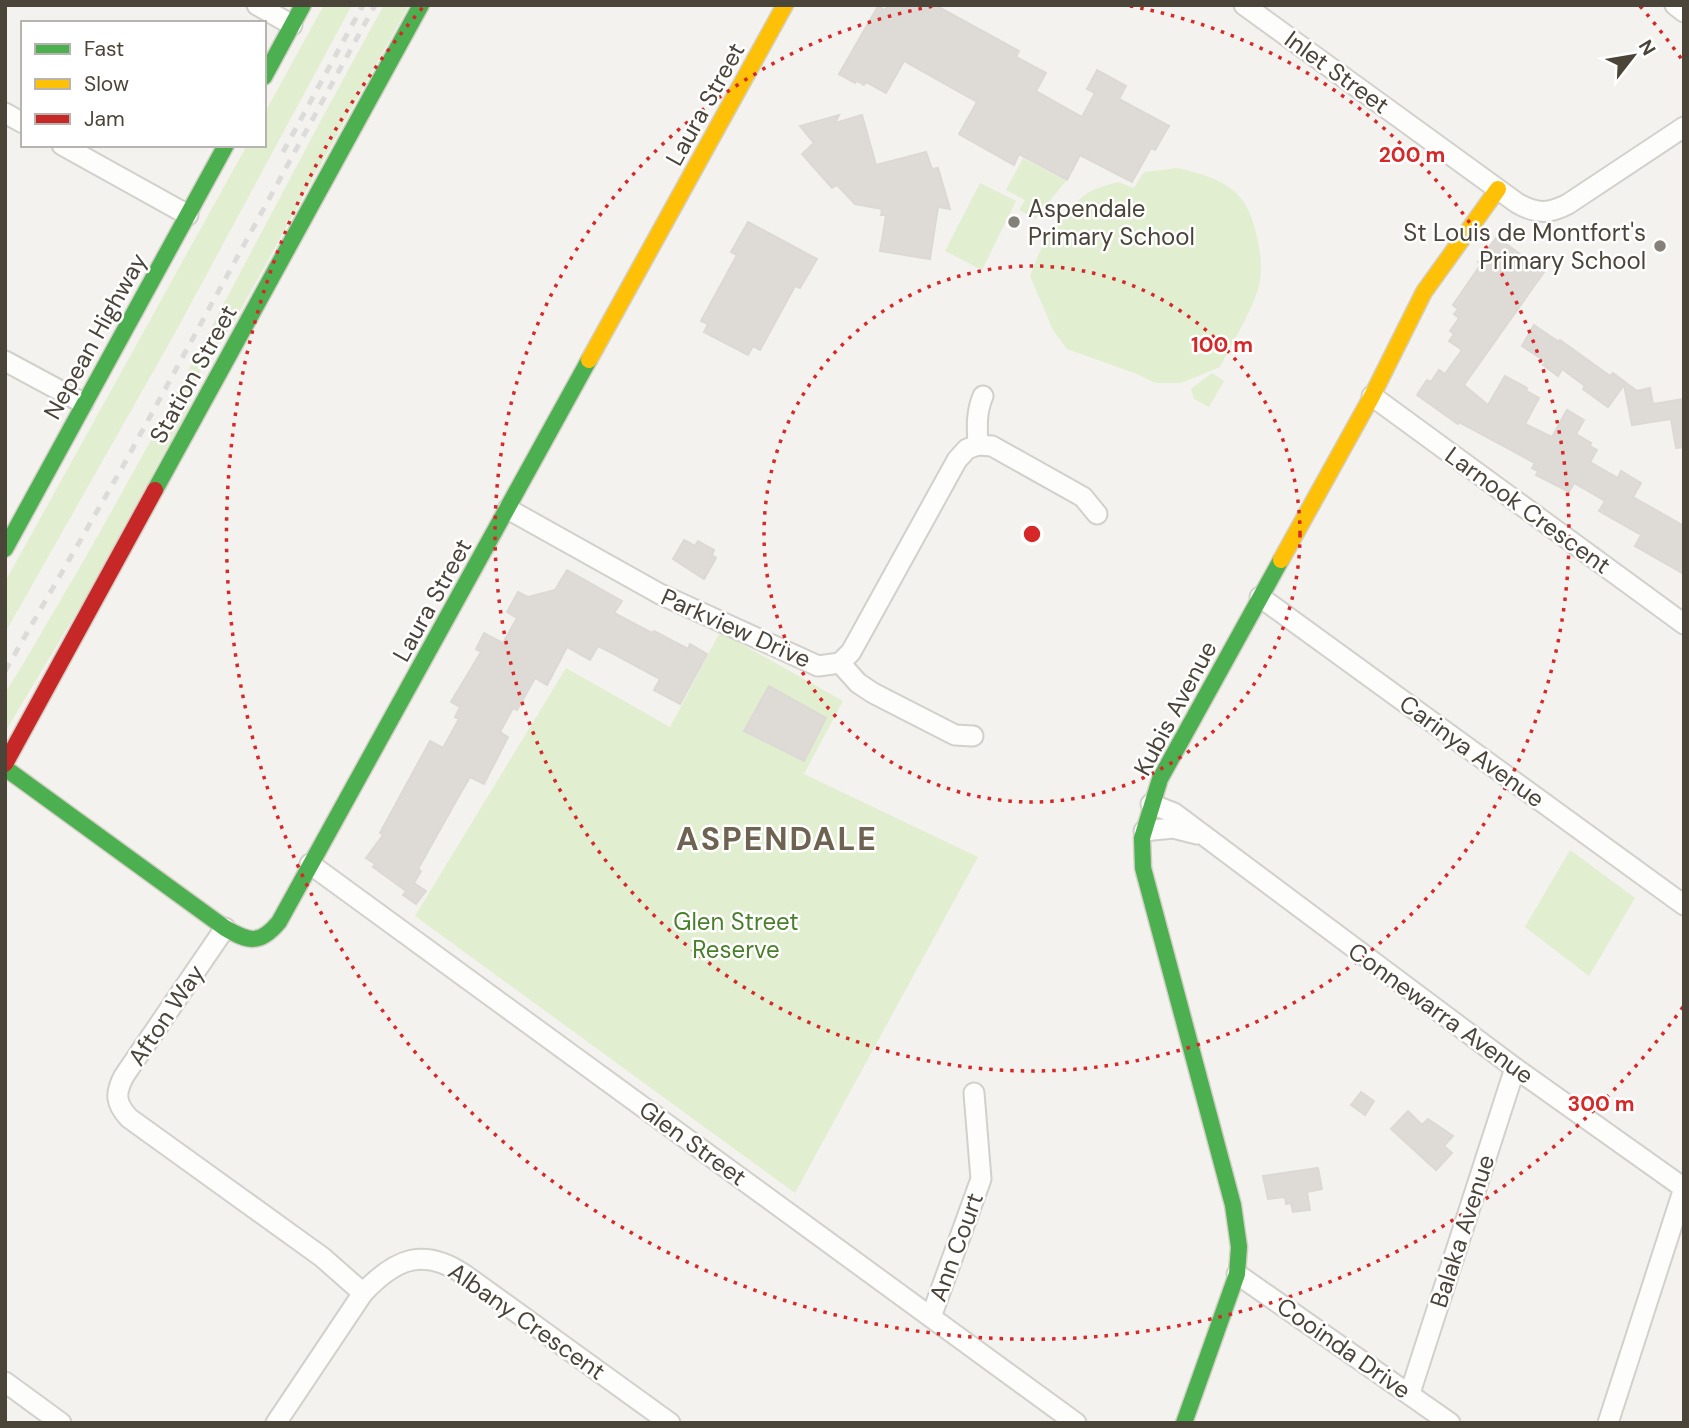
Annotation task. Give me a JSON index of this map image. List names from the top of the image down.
{
  "streets": {
    "main road": [
      "Laura Street",
      "Nepean Highway",
      "Station Street",
      "Kubis Avenue"
    ],
    "street": [
      "Inlet Street",
      "Larnook Crescent",
      "Parkview Drive",
      "Carinya Avenue",
      "Connewarra Avenue",
      "Afton Way",
      "Glen Street",
      "Balaka Avenue",
      "Ann Court",
      "Albany Crescent",
      "Cooinda Drive"
    ]
  },
  "crossings": [
    ["Inlet Street", "Kubis Avenue"],
    ["Laura Street", "Station Street"],
    ["Laura Street", "Parkview Drive"],
    ["Laura Street", "Afton Way"],
    ["Laura Street", "Glen Street"],
    ["Larnook Crescent", "Kubis Avenue"],
    ["Kubis Avenue", "Carinya Avenue"],
    ["Kubis Avenue", "Connewarra Avenue"],
    ["Kubis Avenue", "Cooinda Drive"],
    ["Connewarra Avenue", "Balaka Avenue"],
    ["Afton Way", "Albany Crescent"],
    ["Glen Street", "Ann Court"],
    ["Balaka Avenue", "Cooinda Drive"]
  ],
  "districts": ["ASPENDALE"],
  "parks": ["Glen Street Reserve"],
  "places": ["Aspendale Primary School", "St Louis de Montfort's Primary School"],
  "legend": ["Fast", "Slow", "Jam"],
  "north": "top right",
  "rings": ["200 m", "100 m", "300 m"]
}
